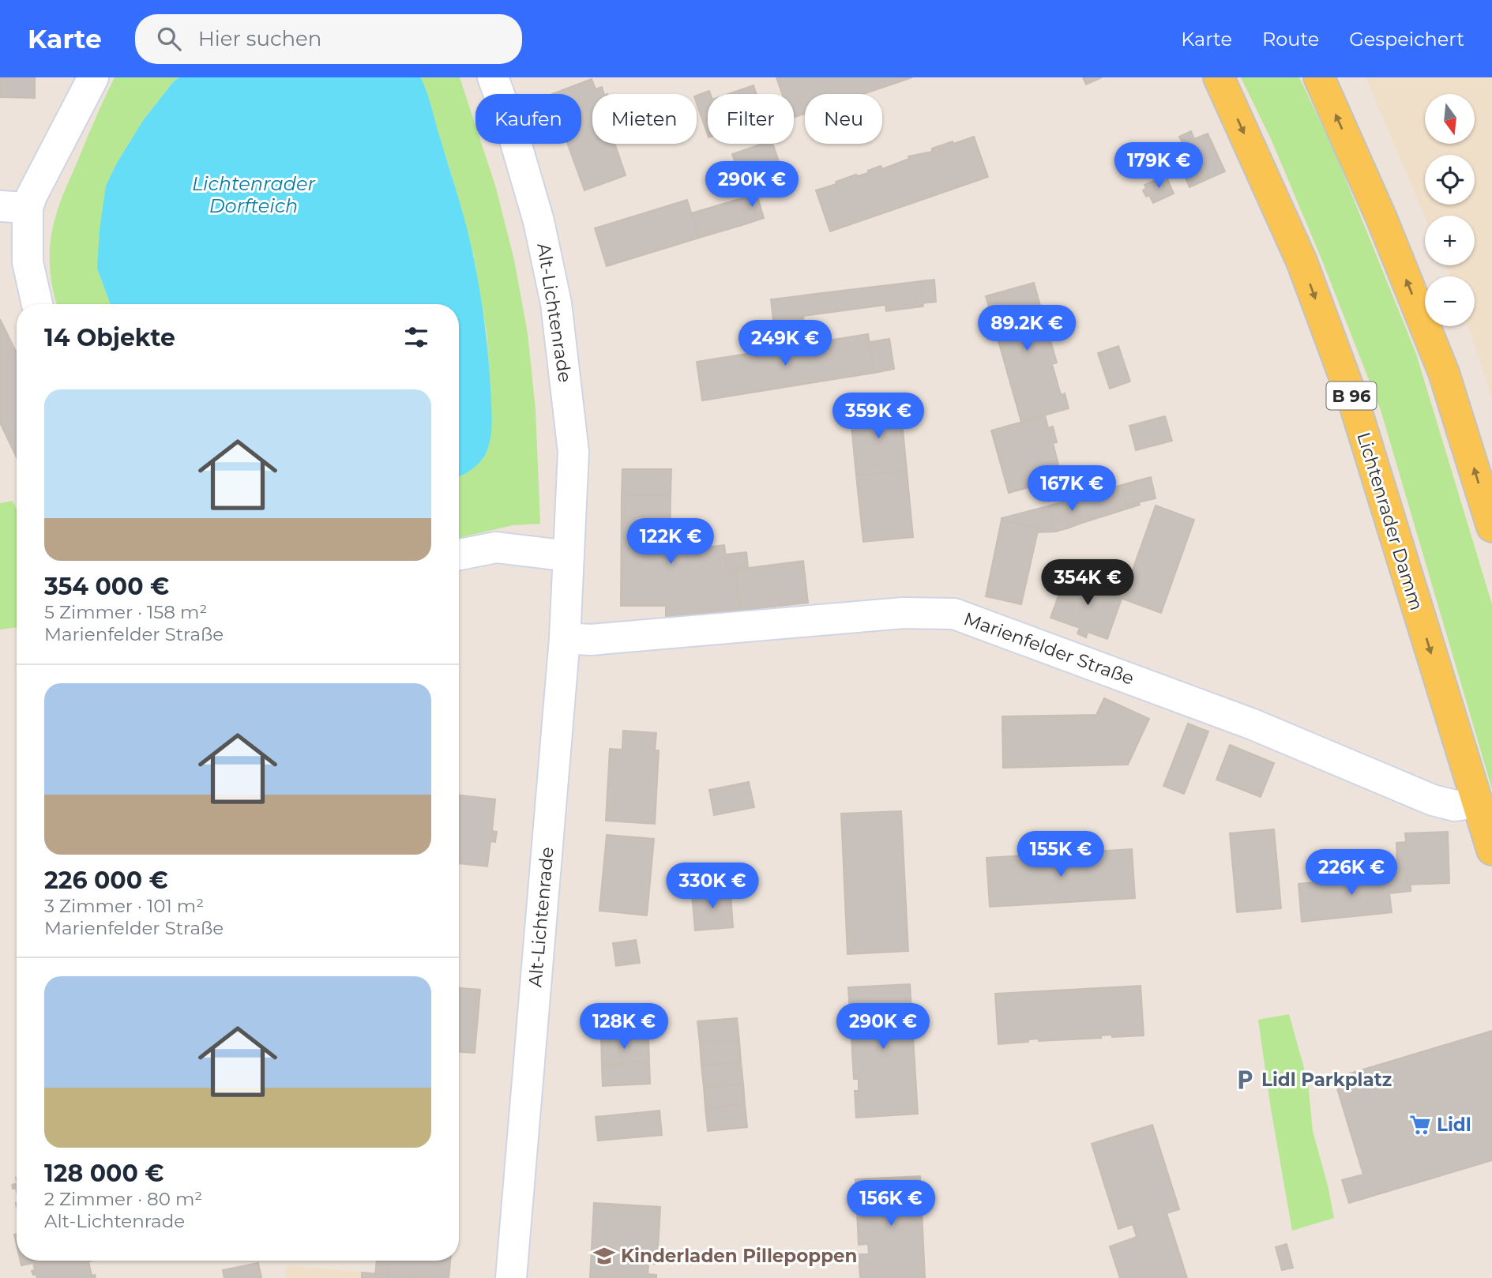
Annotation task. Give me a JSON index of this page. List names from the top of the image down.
{
  "streets": {
    "main road": ["B 96", "Lichtenrader Damm"],
    "street": ["Alt-Lichtenrade", "Marienfelder Straße"]
  },
  "crossings": [
    ["Alt-Lichtenrade", "Marienfelder Straße"],
    ["Lichtenrader Damm", "Marienfelder Straße"]
  ],
  "water": ["Lichtenrader Dorfteich"],
  "places": {
    "parking": ["Lidl Parkplatz"],
    "supermarket": ["Lidl"],
    "school or university": ["Kinderladen Pillepoppen"]
  },
  "north": "bottom",
  "page": {
    "header": "Karte",
    "search": "Hier suchen",
    "nav": ["Karte", "Route", "Gespeichert"],
    "map_buttons": ["+", "−"],
    "chip": [
      "Kaufen",
      "Mieten",
      "Filter",
      "Neu"
    ],
    "price": [
      "179K €",
      "290K €",
      "89.2K €",
      "249K €",
      "359K €",
      "167K €",
      "122K €",
      "354K €",
      "155K €",
      "226K €",
      "330K €",
      "128K €",
      "290K €",
      "156K €"
    ],
    "heading": "14 Objekte",
    "list": [
      {
        "name": "354 000 €",
        "note": "5 Zimmer · 158 m² · Marienfelder Straße"
      },
      {
        "name": "226 000 €",
        "note": "3 Zimmer · 101 m² · Marienfelder Straße"
      },
      {
        "name": "128 000 €",
        "note": "2 Zimmer · 80 m² · Alt-Lichtenrade"
      }
    ]
  }
}
